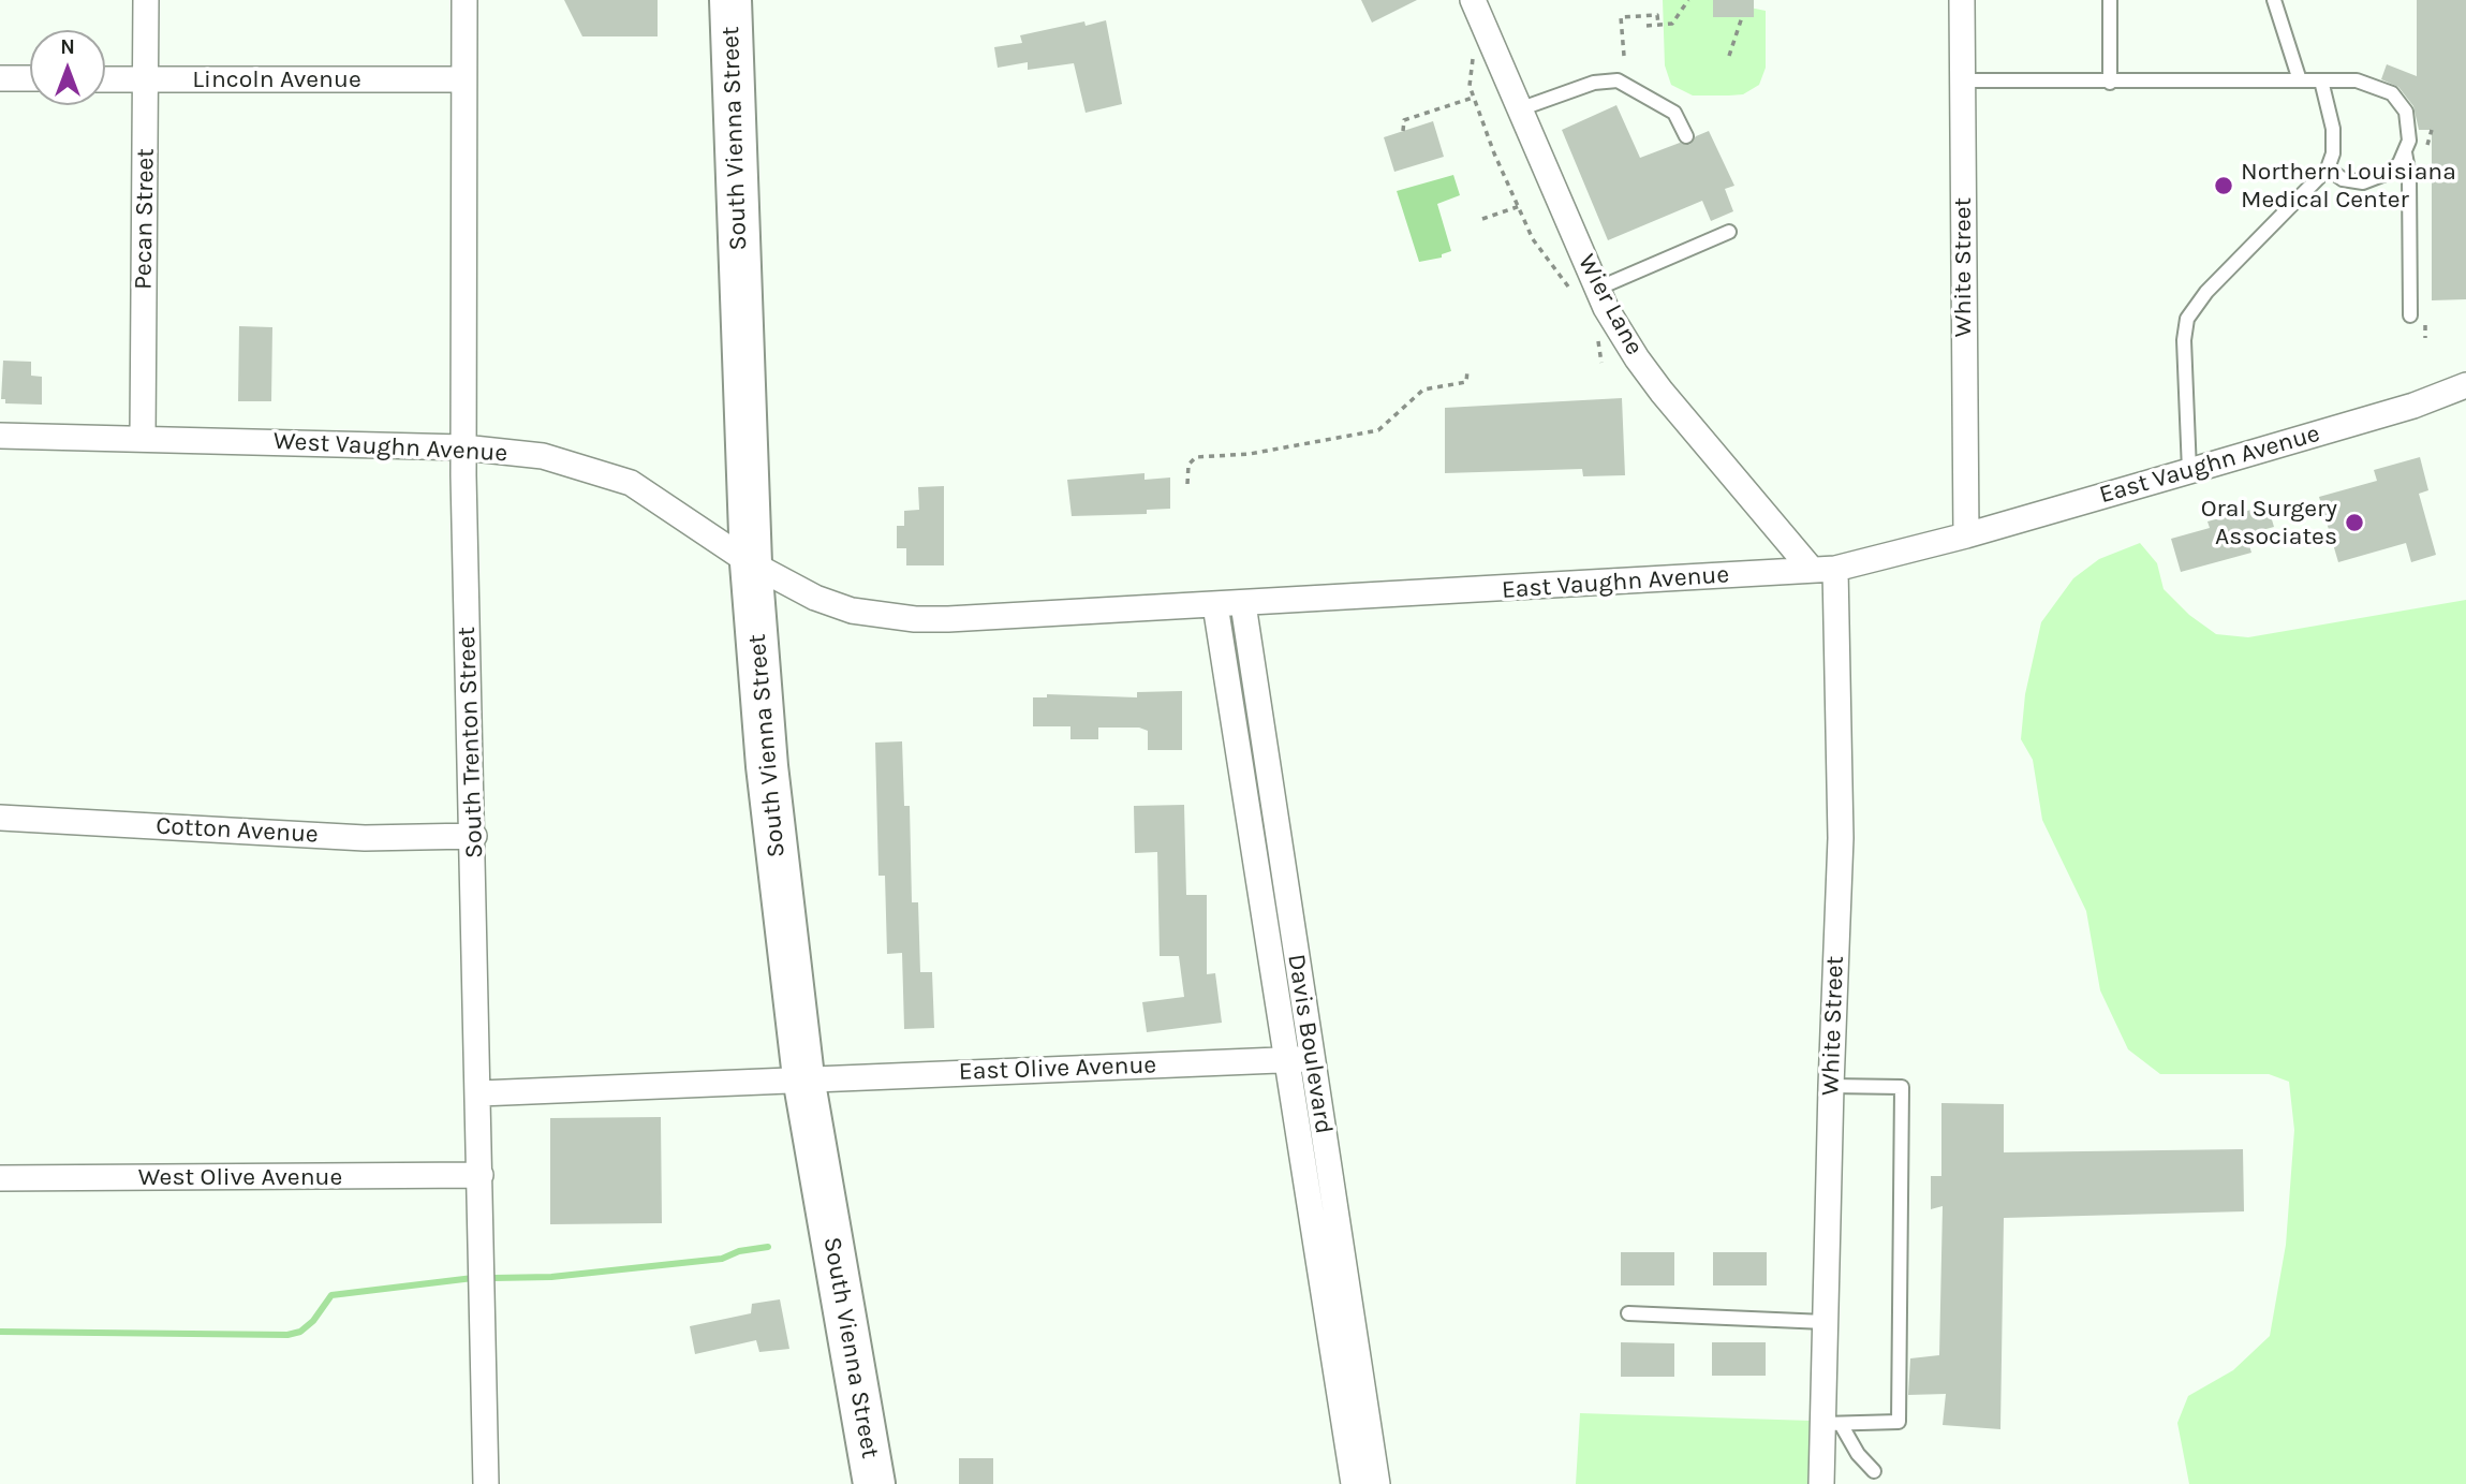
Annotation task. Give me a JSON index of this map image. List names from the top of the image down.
{
  "streets": {
    "highway": ["South Vienna Street"],
    "street": [
      "Lincoln Avenue",
      "Pecan Street",
      "White Street",
      "Wier Lane",
      "West Vaughn Avenue",
      "East Vaughn Avenue",
      "South Trenton Street",
      "Cotton Avenue",
      "Davis Boulevard",
      "East Olive Avenue",
      "West Olive Avenue"
    ]
  },
  "crossings": [
    ["Lincoln Avenue", "Pecan Street"],
    ["Lincoln Avenue", "South Trenton Street"],
    ["South Vienna Street", "West Vaughn Avenue"],
    ["South Vienna Street", "East Vaughn Avenue"],
    ["South Vienna Street", "East Olive Avenue"],
    ["Pecan Street", "West Vaughn Avenue"],
    ["White Street", "Wier Lane"],
    ["White Street", "East Vaughn Avenue"],
    ["Wier Lane", "East Vaughn Avenue"],
    ["West Vaughn Avenue", "East Vaughn Avenue"],
    ["West Vaughn Avenue", "South Trenton Street"],
    ["East Vaughn Avenue", "Davis Boulevard"],
    ["South Trenton Street", "Cotton Avenue"],
    ["South Trenton Street", "West Olive Avenue"],
    ["Davis Boulevard", "East Olive Avenue"]
  ],
  "places": ["Northern Louisiana Medical Center", "Oral Surgery Associates"],
  "north": "top"
}
